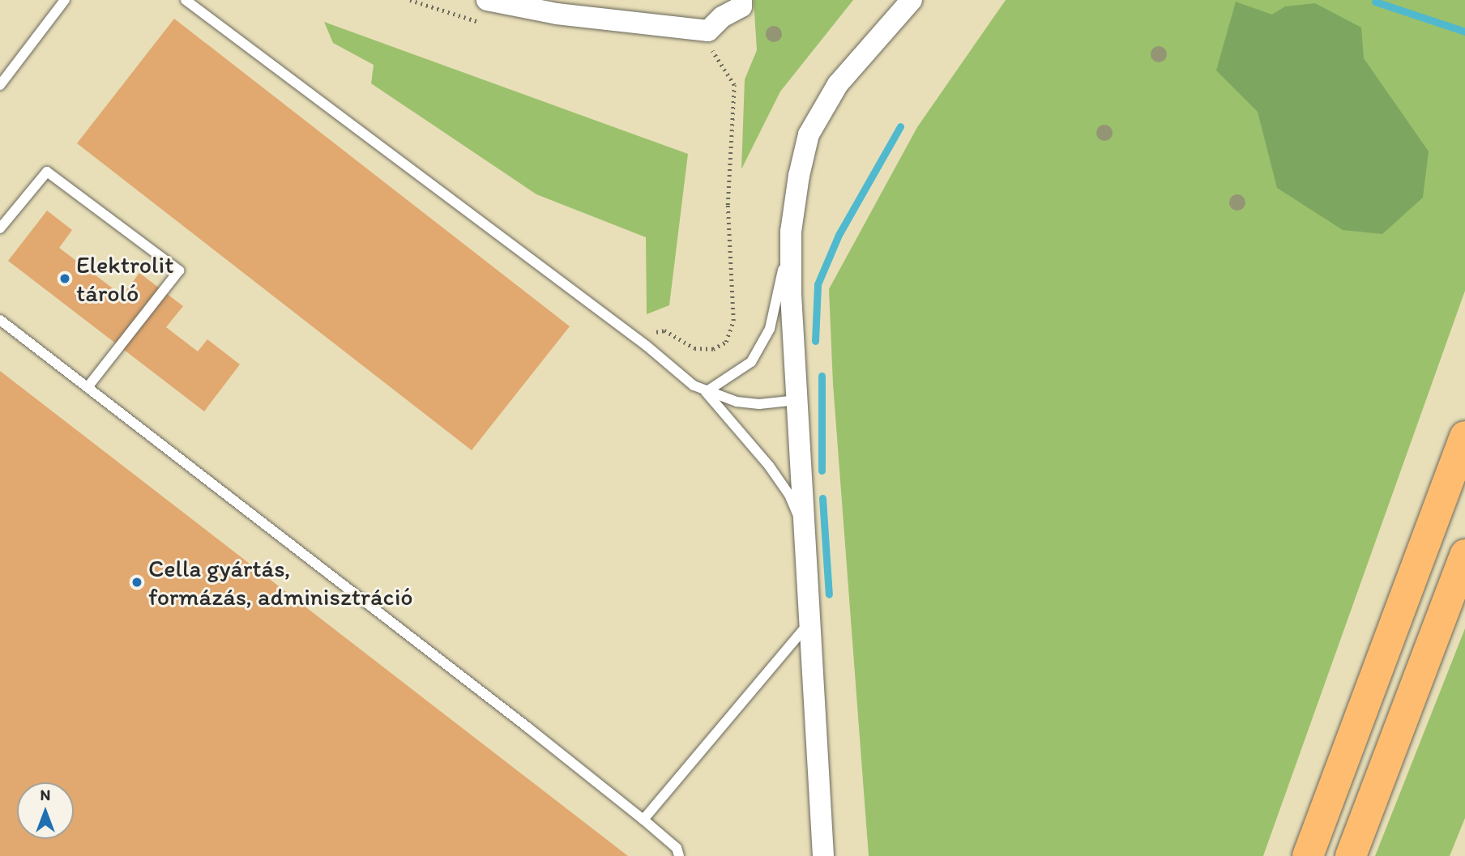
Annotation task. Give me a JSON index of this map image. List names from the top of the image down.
{
  "places": ["Elektrolit tároló", "Cella gyártás, formázás, adminisztráció"],
  "north": "top"
}
